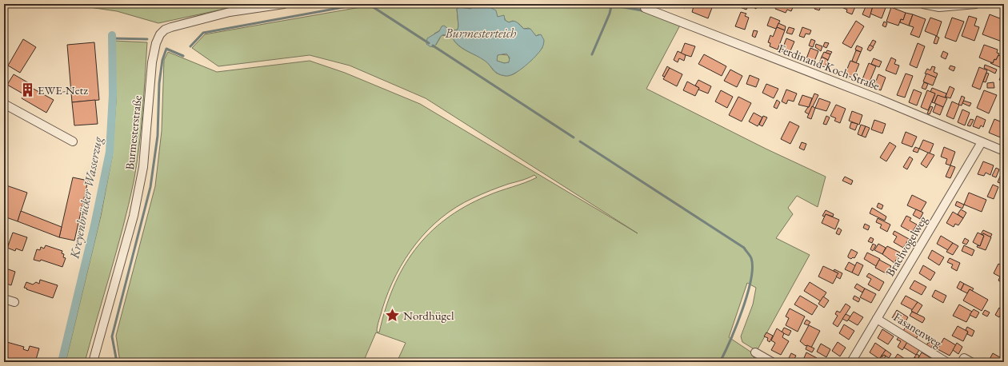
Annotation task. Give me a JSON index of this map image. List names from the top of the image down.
{
  "streets": {
    "street": [
      "Ferdinand-Koch-Straße",
      "Burmesterstraße",
      "Brachvogelweg",
      "Fasanenweg"
    ]
  },
  "crossings": [
    ["Ferdinand-Koch-Straße", "Brachvogelweg"],
    ["Brachvogelweg", "Fasanenweg"]
  ],
  "water": ["Burmesterteich", "Kreyenbrücker Wasserzug"],
  "places": {
    "building": ["EWE-Netz"],
    "place": ["Nordhügel"]
  }
}
